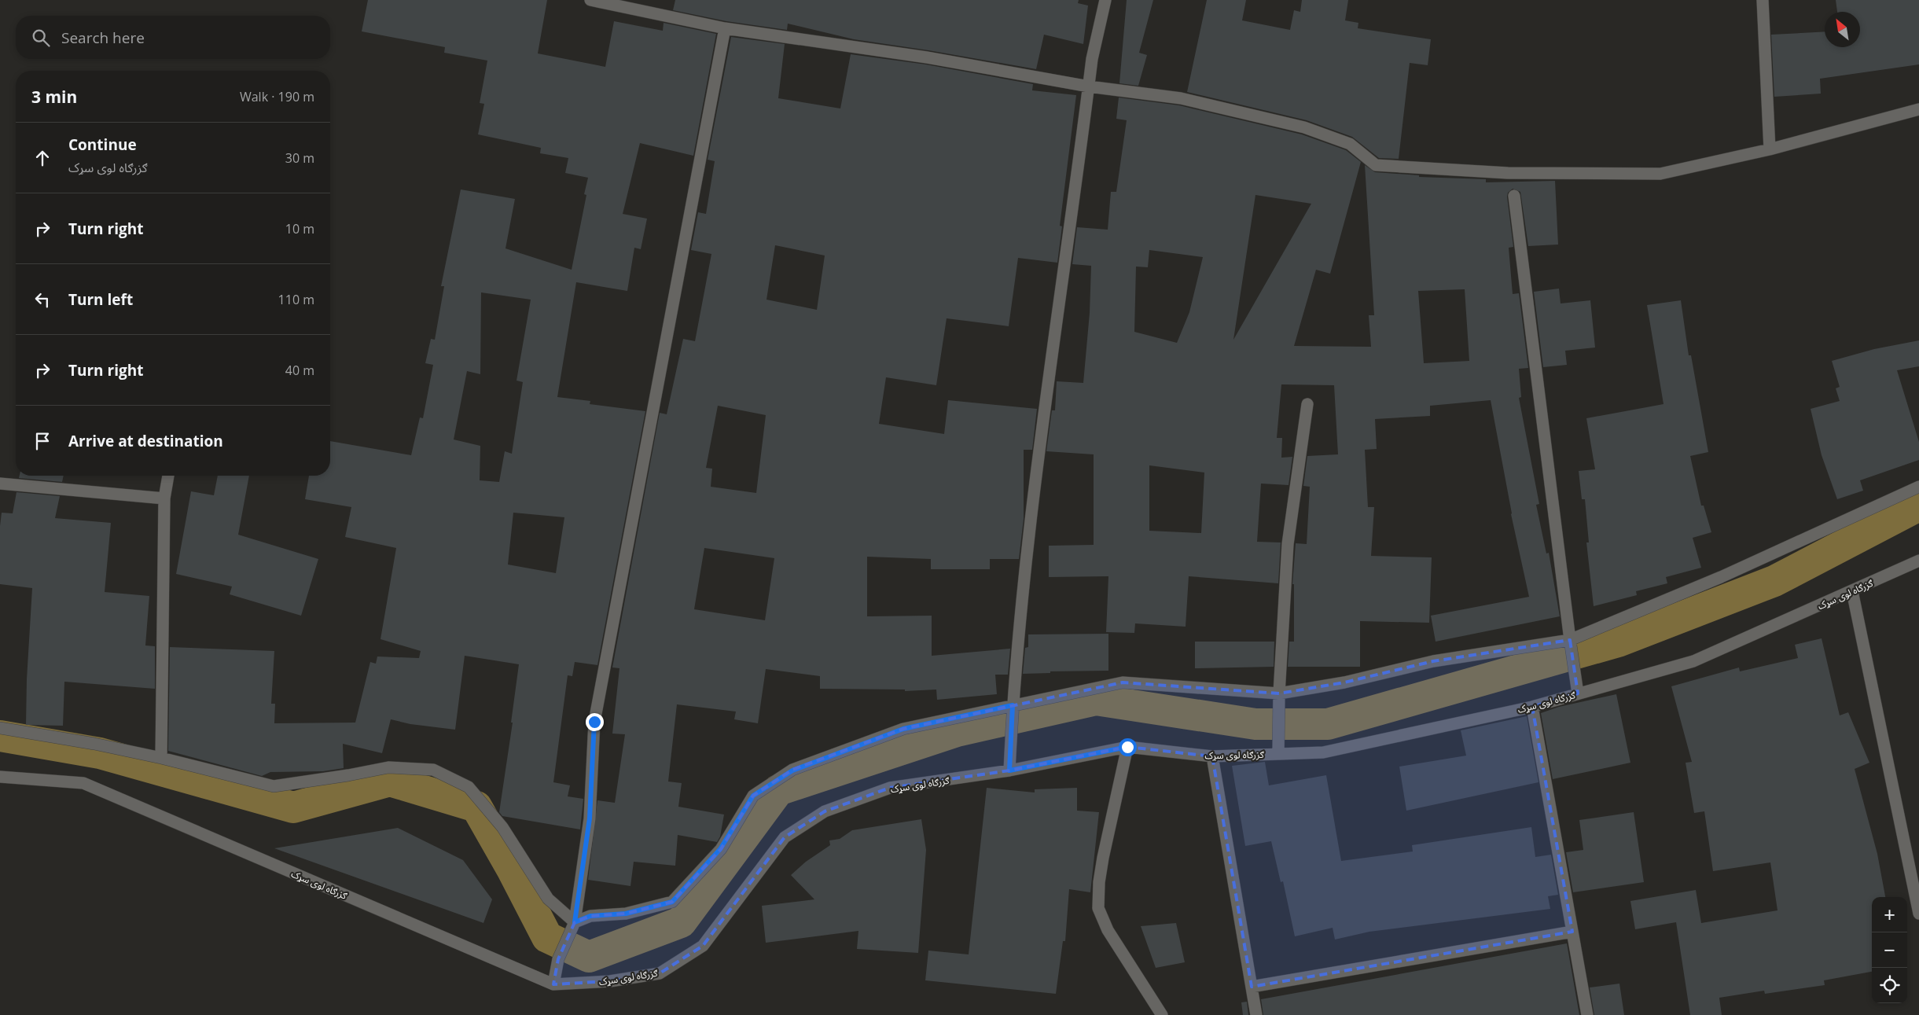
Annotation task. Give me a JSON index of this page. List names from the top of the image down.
{
  "streets": {
    "street": ["ګزرګاه لوی سړک"]
  },
  "north": "top left",
  "page": {
    "search": "Search here",
    "heading": ["3 min", "Walk · 190 m"],
    "list": [
      ["Continue", "ګزرګاه لوی سړک", "30 m"],
      ["Turn right", "10 m"],
      ["Turn left", "110 m"],
      ["Turn right", "40 m"],
      "Arrive at destination"
    ],
    "map_buttons": ["+", "−"]
  }
}
